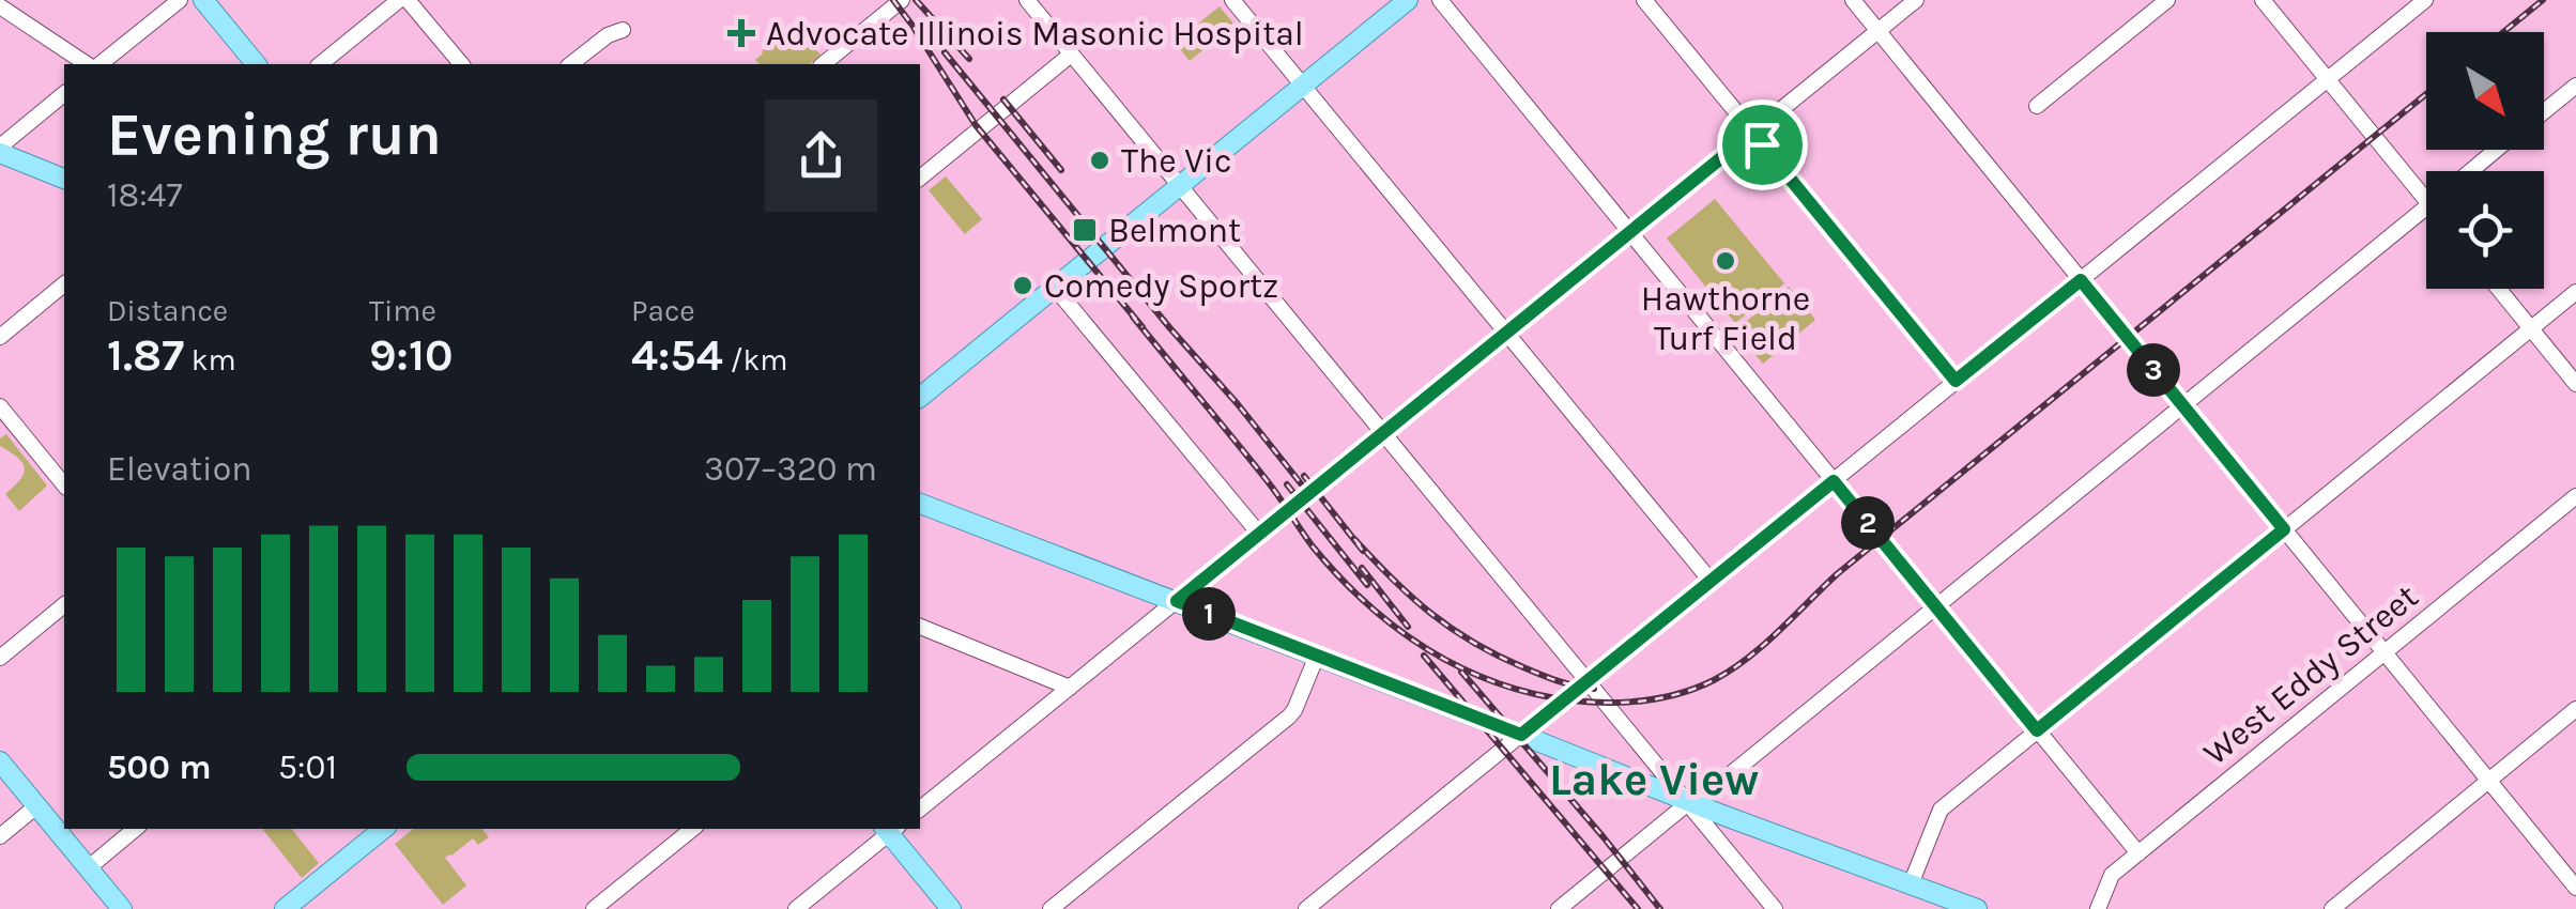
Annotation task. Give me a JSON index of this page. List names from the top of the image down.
{
  "streets": {
    "street": ["West Eddy Street"]
  },
  "districts": ["Lake View"],
  "places": {
    "health": ["Advocate Illinois Masonic Hospital"],
    "other": ["The Vic", "Hawthorne Turf Field", "Comedy Sportz"],
    "transit": ["Belmont"]
  },
  "north": "bottom right",
  "page": {
    "heading": ["Evening run", "18:47"],
    "stats": [
      ["Distance", "1.87 km"],
      ["Time", "9:10"],
      ["Pace", "4:54 /km"]
    ],
    "pins": ["3", "2", "1"],
    "chart": ["Elevation", "307–320 m"],
    "list": [
      {
        "name": "500 m",
        "note": "5:01"
      }
    ]
  }
}
